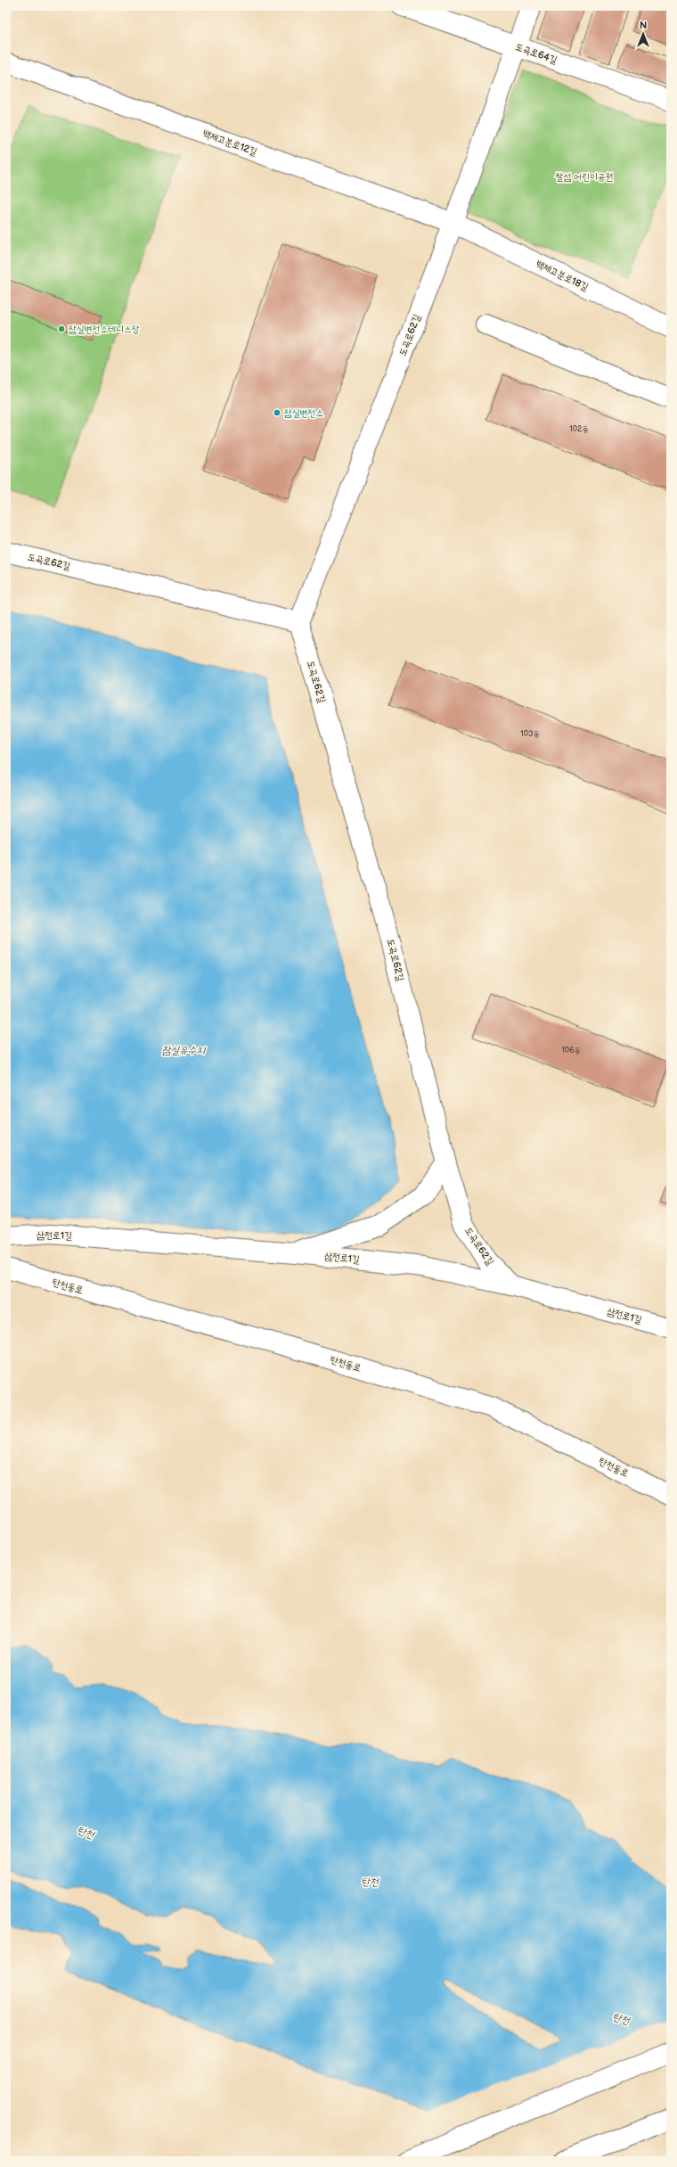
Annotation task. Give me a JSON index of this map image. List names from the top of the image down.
{
  "streets": {
    "street": [
      "도곡로64길",
      "백제고분로12길",
      "백제고분로18길",
      "도곡로62길",
      "삼전로1길",
      "탄천동로"
    ]
  },
  "crossings": [
    ["도곡로64길", "도곡로62길"],
    ["백제고분로12길", "백제고분로18길"],
    ["백제고분로12길", "도곡로62길"],
    ["백제고분로18길", "도곡로62길"],
    ["도곡로62길", "삼전로1길"]
  ],
  "water": ["잠실유수지", "탄천"],
  "parks": ["쌀섬 어린이공원"],
  "places": ["잠실변전소테니스장", "잠실변전소"],
  "house_numbers": ["102동", "103동", "106동"],
  "north": "top"
}
